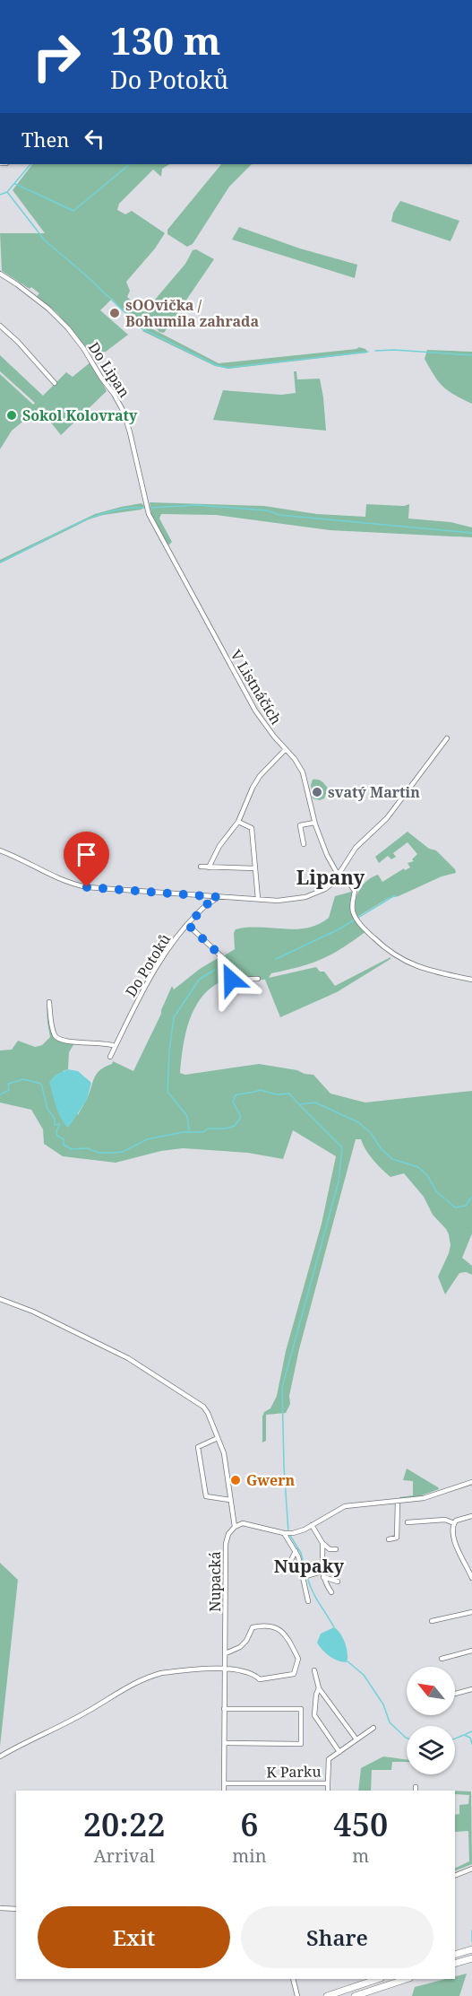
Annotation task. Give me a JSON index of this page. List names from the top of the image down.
{
  "streets": {
    "street": [
      "Do Lipan",
      "V Listnáčích",
      "Do Potoků",
      "Nupacká",
      "K Parku"
    ]
  },
  "crossings": [
    ["Do Lipan", "V Listnáčích"],
    ["Nupacká", "K Parku"]
  ],
  "districts": ["Lipany", "Nupaky"],
  "places": [
    "sOOvička / Bohumila zahrada",
    "Sokol Kolovraty",
    "svatý Martin",
    "Gwern"
  ],
  "north": "top left",
  "page": {
    "turn": ["130 m", "Do Potoků"],
    "then": "Then",
    "eta": [
      "20:22",
      "Arrival",
      "6",
      "min",
      "450",
      "m"
    ],
    "buttons": ["Exit", "Share"]
  }
}
